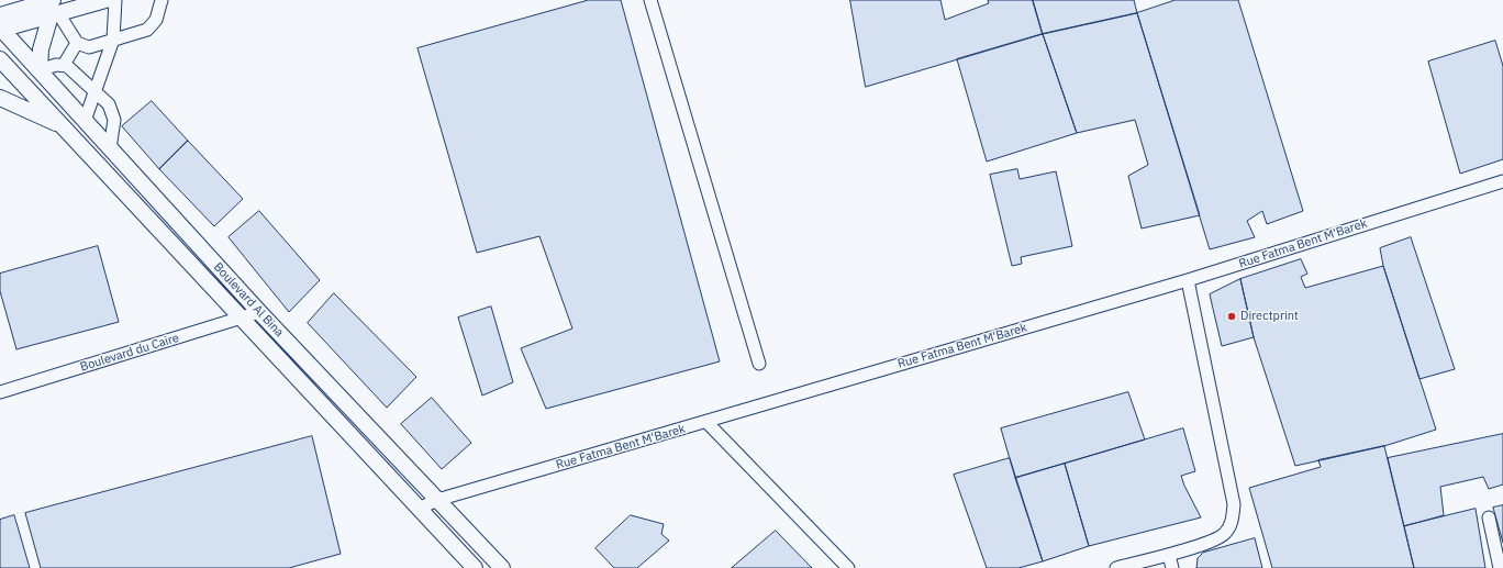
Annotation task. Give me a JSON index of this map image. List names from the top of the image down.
{
  "streets": {
    "main road": ["Boulevard Al Bina"],
    "lane": ["Rue Fatma Bent M'Barek", "Boulevard du Caire"]
  },
  "crossings": [
    ["Rue Fatma Bent M'Barek", "Boulevard Al Bina"],
    ["Boulevard Al Bina", "Boulevard du Caire"]
  ],
  "places": ["Directprint"]
}
